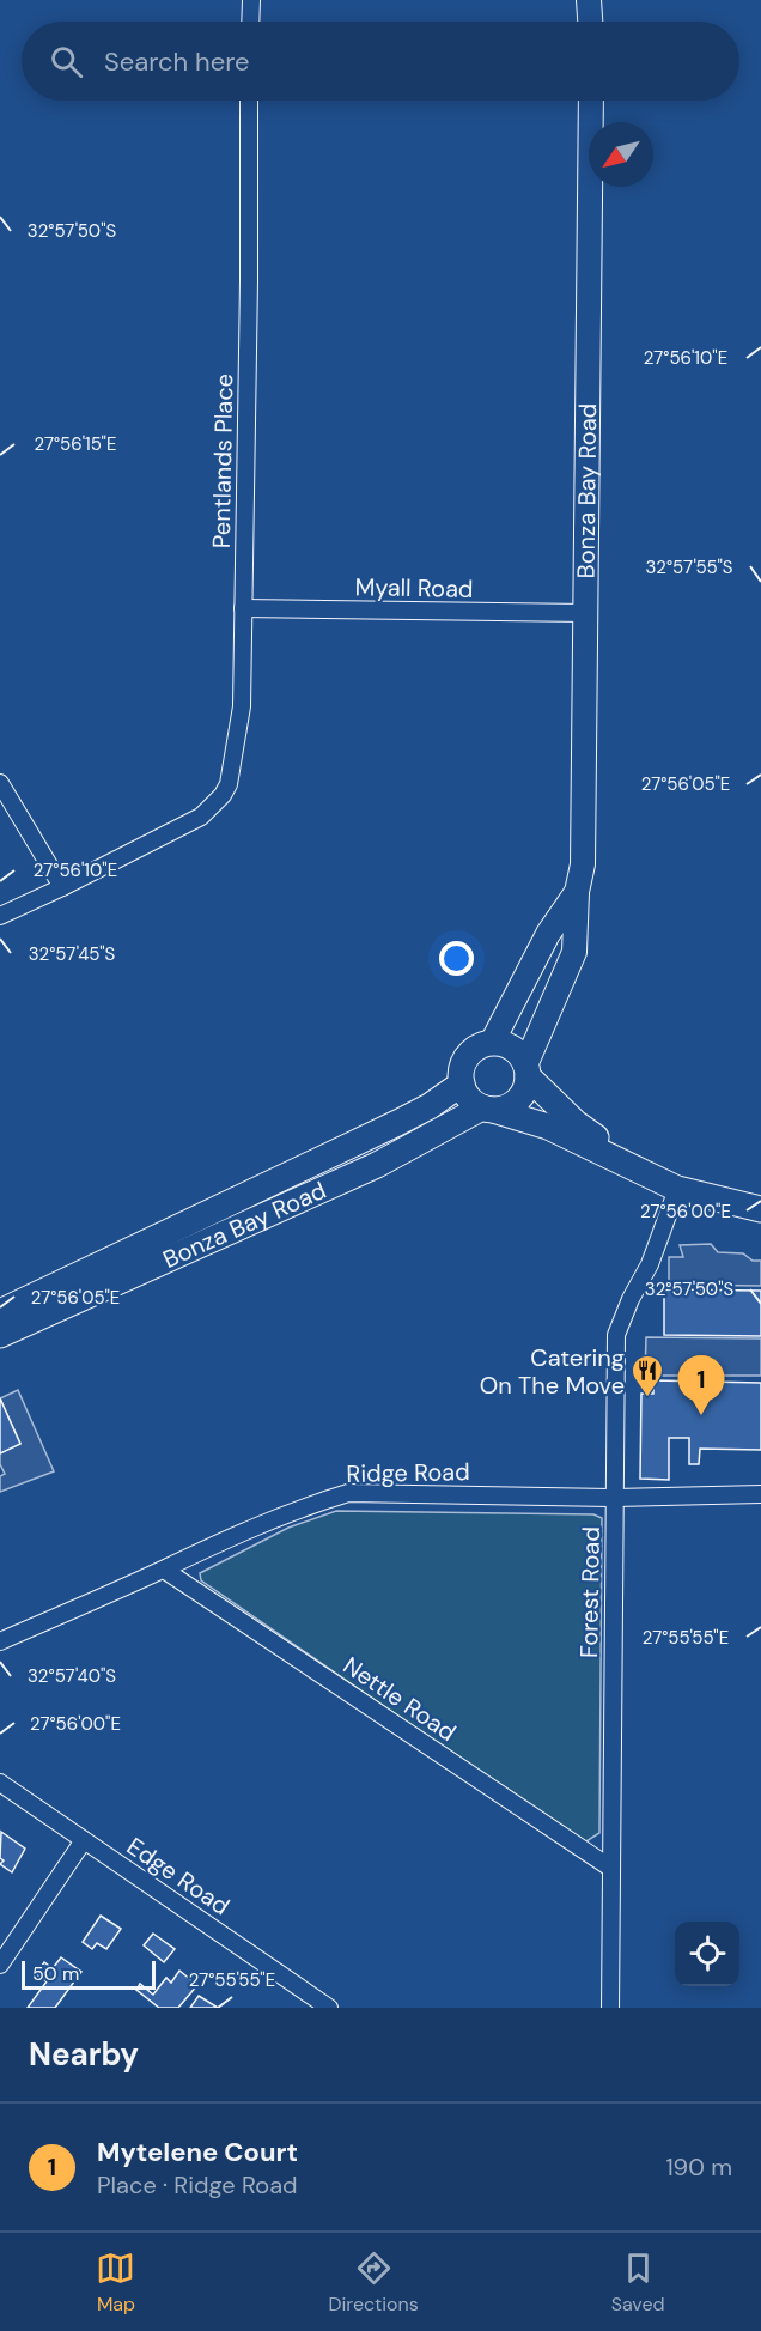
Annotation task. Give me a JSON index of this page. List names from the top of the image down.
{
  "streets": {
    "main road": ["Bonza Bay Road"],
    "street": [
      "Pentlands Place",
      "Myall Road",
      "Ridge Road",
      "Forest Road",
      "Nettle Road",
      "Edge Road"
    ]
  },
  "crossings": [
    ["Pentlands Place", "Myall Road"],
    ["Bonza Bay Road", "Myall Road"],
    ["Ridge Road", "Forest Road"],
    ["Ridge Road", "Nettle Road"],
    ["Forest Road", "Nettle Road"]
  ],
  "places": {
    "restaurant": ["Catering On The Move"]
  },
  "scale_bar": "50 m",
  "north": "bottom left",
  "page": {
    "search": "Search here",
    "pins": "1",
    "scale": "50 m",
    "heading": "Nearby",
    "list": [
      {
        "mark": "1",
        "name": "Mytelene Court",
        "note": "Place · Ridge Road",
        "value": "190 m"
      }
    ],
    "nav": ["Map", "Directions", "Saved"]
  },
  "coordinates": [
    "32°57'50\"S",
    "27°56'10\"E",
    "27°56'15\"E",
    "32°57'55\"S",
    "27°56'05\"E",
    "32°57'45\"S",
    "27°56'00\"E",
    "27°55'55\"E",
    "32°57'40\"S"
  ]
}
